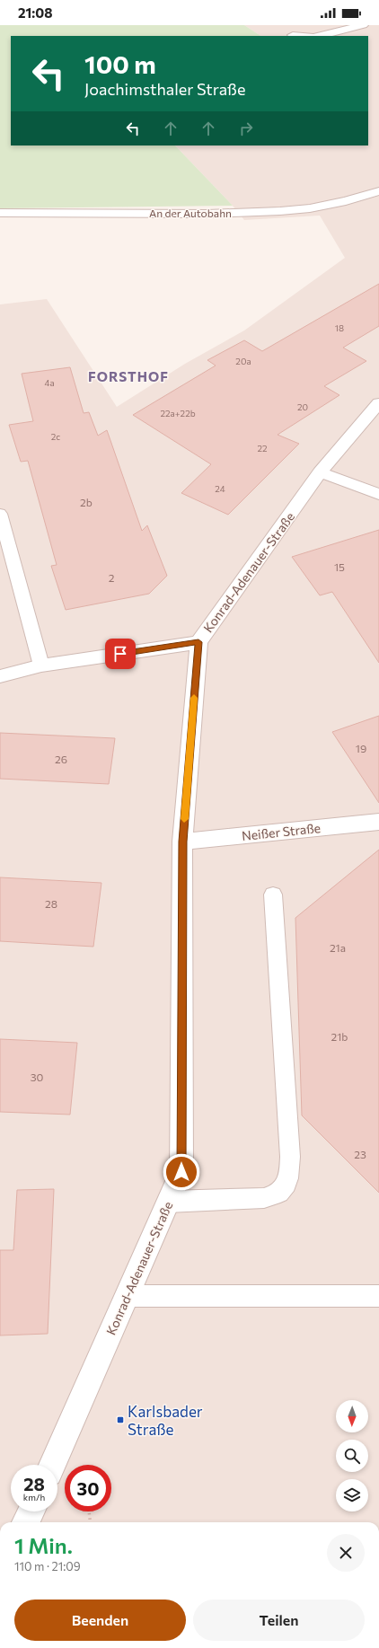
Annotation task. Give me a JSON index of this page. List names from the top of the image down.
{
  "streets": {
    "street": ["An der Autobahn", "Konrad-Adenauer-Straße", "Neißer Straße"]
  },
  "crossings": [
    ["Konrad-Adenauer-Straße", "Neißer Straße"]
  ],
  "districts": ["FORSTHOF"],
  "places": {
    "transit": ["Karlsbader Straße"]
  },
  "house_numbers": [
    "18",
    "20a",
    "4a",
    "20",
    "22a+22b",
    "2c",
    "22",
    "24",
    "2b",
    "15",
    "2",
    "19",
    "26",
    "28",
    "21a",
    "21b",
    "30",
    "23"
  ],
  "north": "bottom",
  "page": {
    "status": "21:08",
    "turn": ["100 m", "Joachimsthaler Straße"],
    "speed": "28 km/h",
    "limit": "30",
    "heading": ["1 Min.", "110 m · 21:09"],
    "buttons": ["Beenden", "Teilen"]
  }
}
